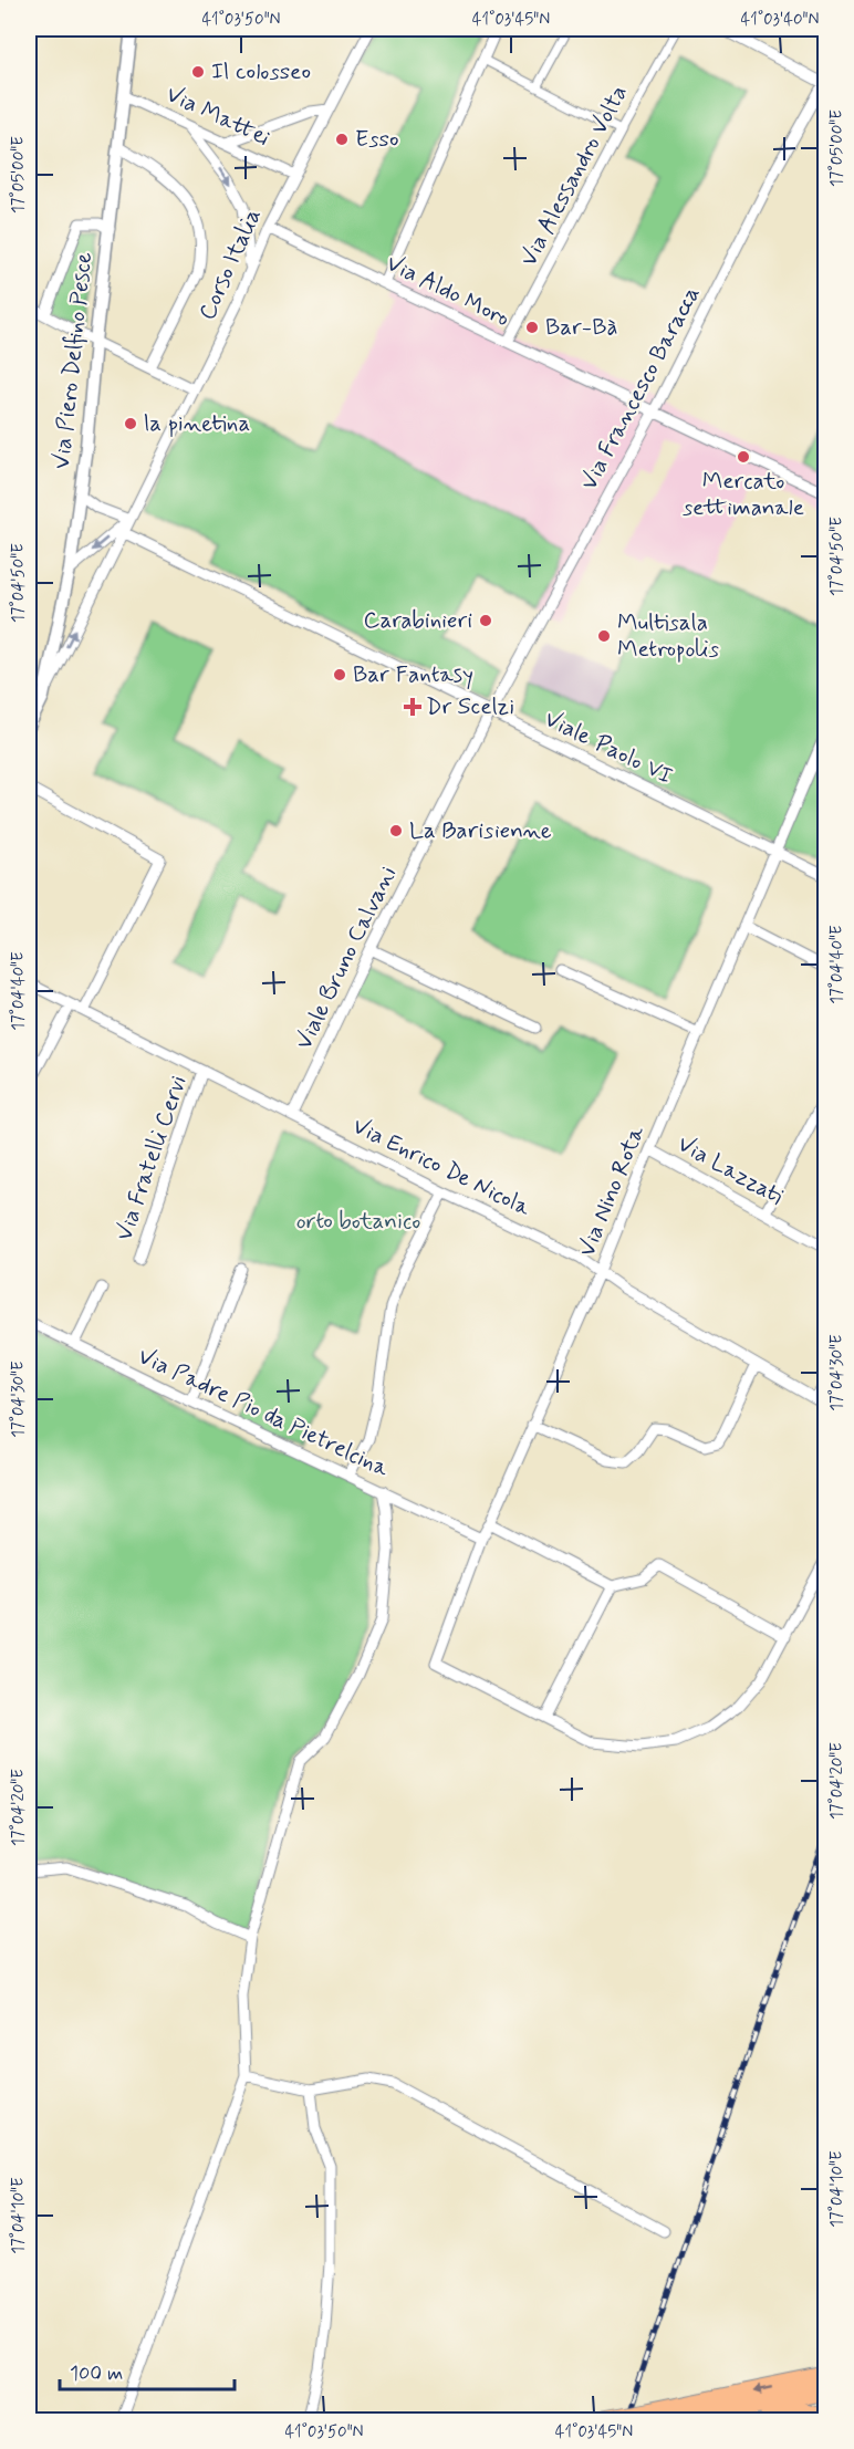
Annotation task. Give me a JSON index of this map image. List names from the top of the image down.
{
  "streets": {
    "street": [
      "Via Mattei",
      "Via Alessandro Volta",
      "Corso Italia",
      "Via Aldo Moro",
      "Via Piero Delfino Pesce",
      "Via Francesco Baracca",
      "Viale Paolo VI",
      "Viale Bruno Calvani",
      "Via Fratelli Cervi",
      "Via Enrico De Nicola",
      "Via Lazzati",
      "Via Nino Rota",
      "Via Padre Pio da Pietrelcina"
    ]
  },
  "crossings": [
    ["Via Mattei", "Corso Italia"],
    ["Via Mattei", "Via Piero Delfino Pesce"],
    ["Via Alessandro Volta", "Via Aldo Moro"],
    ["Corso Italia", "Via Aldo Moro"],
    ["Corso Italia", "Via Piero Delfino Pesce"],
    ["Corso Italia", "Viale Paolo VI"],
    ["Via Aldo Moro", "Via Francesco Baracca"],
    ["Via Francesco Baracca", "Viale Paolo VI"],
    ["Via Francesco Baracca", "Viale Bruno Calvani"],
    ["Viale Paolo VI", "Viale Bruno Calvani"],
    ["Viale Paolo VI", "Via Nino Rota"],
    ["Viale Bruno Calvani", "Via Enrico De Nicola"],
    ["Via Fratelli Cervi", "Via Enrico De Nicola"],
    ["Via Enrico De Nicola", "Via Nino Rota"],
    ["Via Lazzati", "Via Nino Rota"],
    ["Via Nino Rota", "Via Padre Pio da Pietrelcina"]
  ],
  "parks": ["orto botanico"],
  "places": {
    "other": [
      "Il colosseo",
      "Esso",
      "Bar-Bà",
      "la pinetina",
      "Mercato settimanale",
      "Carabinieri",
      "Multisala Metropolis",
      "Bar Fantasy",
      "La Barisienne"
    ],
    "health": ["Dr Scelzi"]
  },
  "scale_bar": "100 m",
  "coordinates": [
    "41°03'50\"N",
    "41°03'45\"N",
    "41°03'40\"N",
    "17°05'00\"E",
    "17°04'50\"E",
    "17°04'40\"E",
    "17°04'30\"E",
    "17°04'20\"E",
    "17°04'10\"E"
  ]
}
